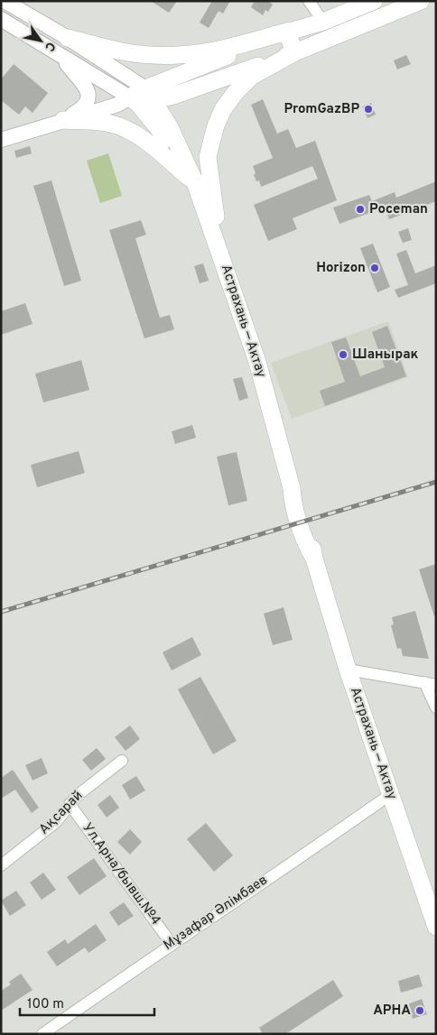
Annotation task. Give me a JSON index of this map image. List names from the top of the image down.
{
  "streets": {
    "highway": ["Астрахань — Актау"],
    "street": ["Ақсарай", "Ул.Арна/бывш.№4", "Мұзафар Әлімбаев"]
  },
  "crossings": [
    ["Астрахань — Актау", "Мұзафар Әлімбаев"],
    ["Ақсарай", "Ул.Арна/бывш.№4"],
    ["Ул.Арна/бывш.№4", "Мұзафар Әлімбаев"]
  ],
  "places": [
    "PromGazBP",
    "Poceman",
    "Horizon",
    "Шанырак",
    "АРНА"
  ],
  "scale_bar": "100 m",
  "north": "bottom right"
}
